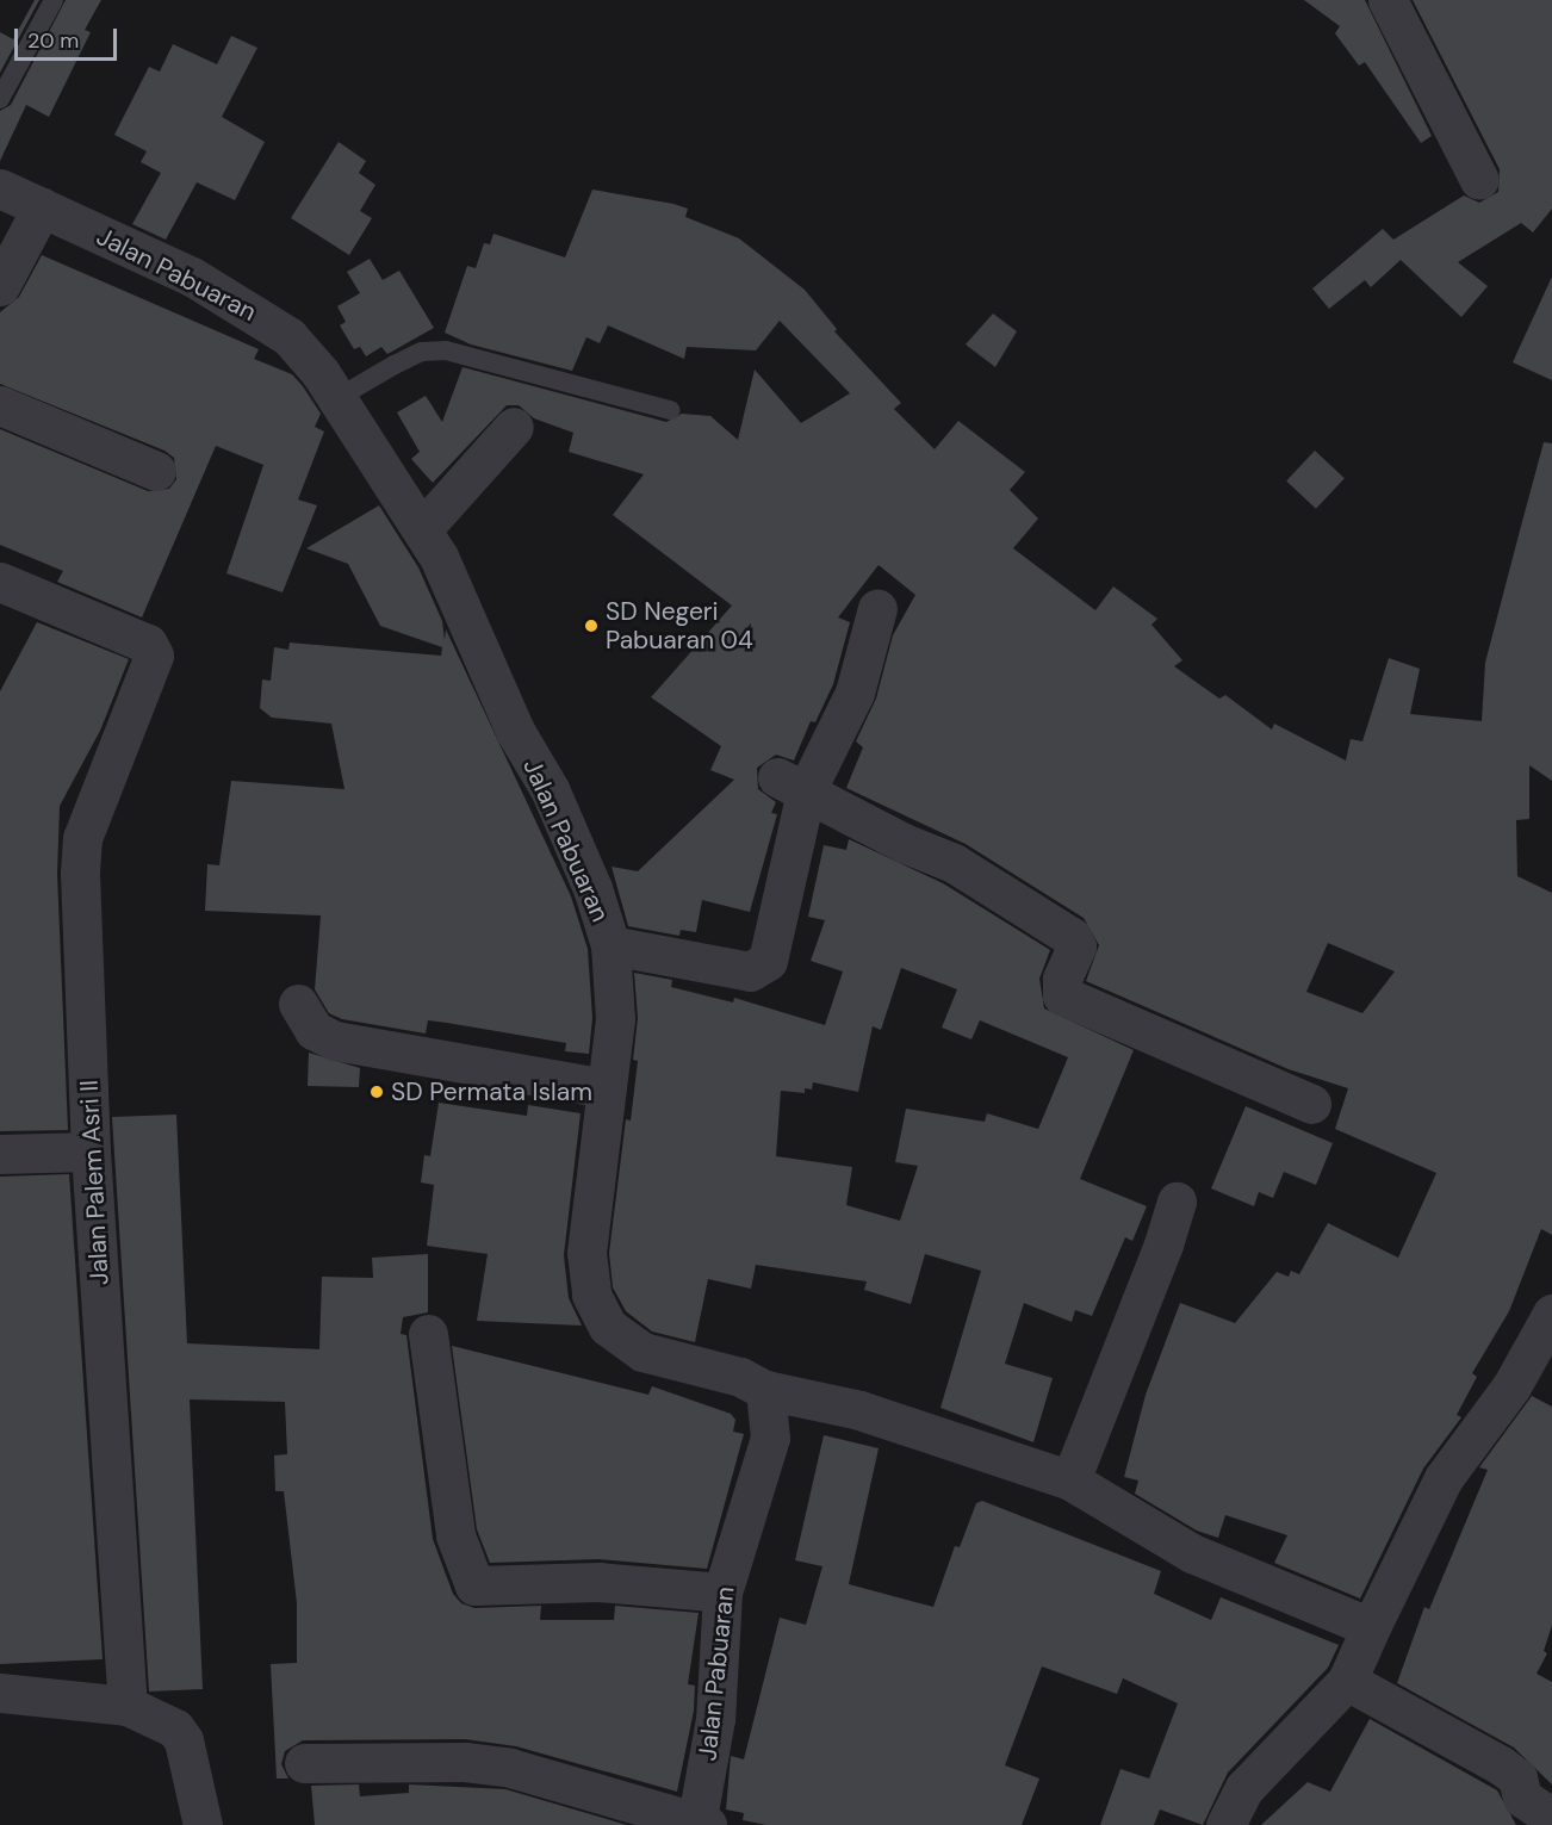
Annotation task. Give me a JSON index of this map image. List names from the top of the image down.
{
  "streets": {
    "street": ["Jalan Pabuaran", "Jalan Palem Asri II"]
  },
  "places": ["SD Negeri Pabuaran 04", "SD Permata Islam"],
  "scale_bar": "20 m"
}
